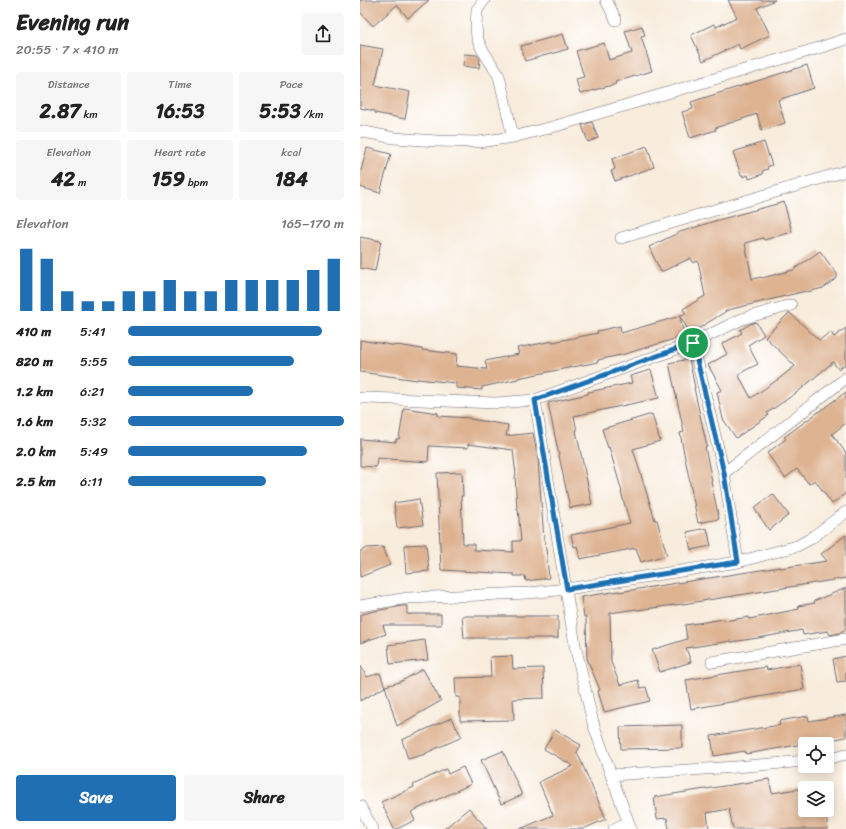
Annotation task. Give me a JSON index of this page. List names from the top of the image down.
{
  "page": {
    "heading": ["Evening run", "20:55 · 7 × 410 m"],
    "stats": [
      ["Distance", "2.87 km"],
      ["Time", "16:53"],
      ["Pace", "5:53 /km"],
      ["Elevation", "42 m"],
      ["Heart rate", "159 bpm"],
      ["kcal", "184"]
    ],
    "chart": ["Elevation", "165–170 m"],
    "list": [
      {
        "name": "410 m",
        "note": "5:41"
      },
      {
        "name": "820 m",
        "note": "5:55"
      },
      {
        "name": "1.2 km",
        "note": "6:21"
      },
      {
        "name": "1.6 km",
        "note": "5:32"
      },
      {
        "name": "2.0 km",
        "note": "5:49"
      },
      {
        "name": "2.5 km",
        "note": "6:11"
      }
    ],
    "buttons": ["Save", "Share"]
  }
}
